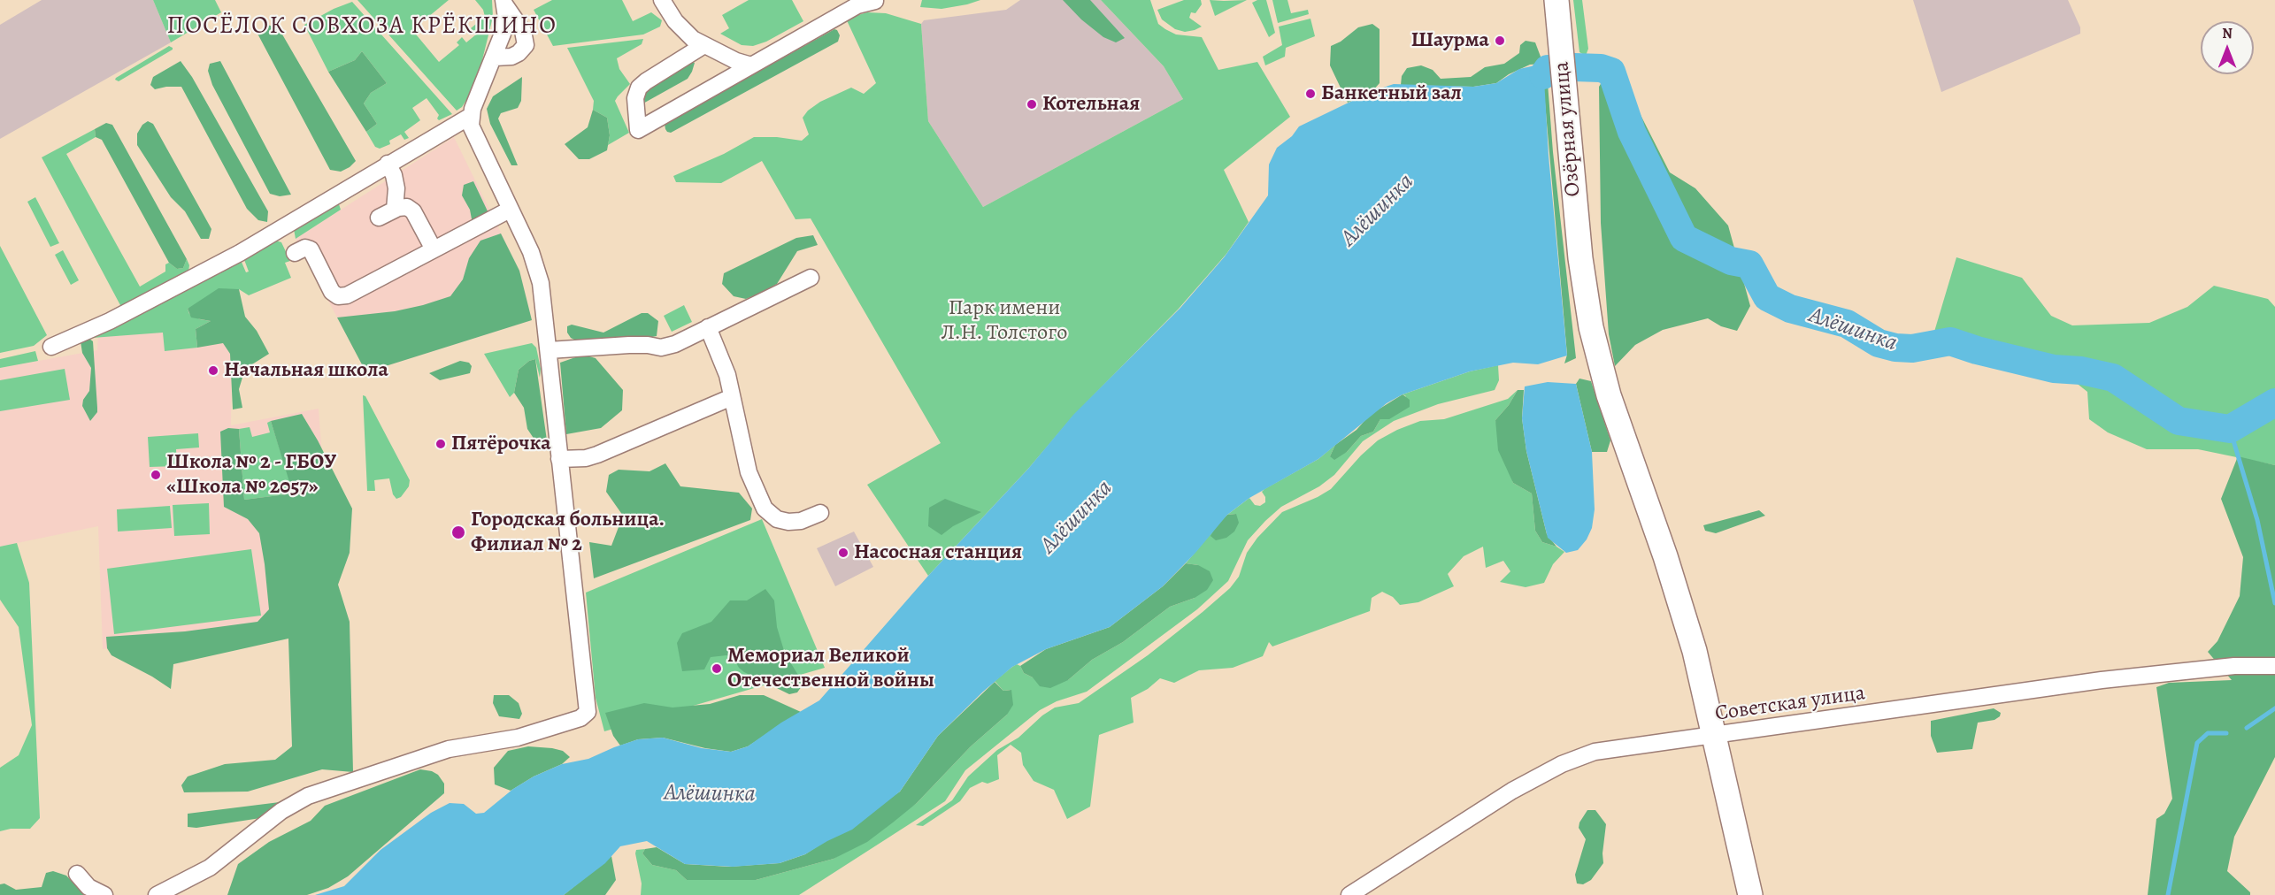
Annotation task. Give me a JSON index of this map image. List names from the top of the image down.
{
  "streets": {
    "main road": ["Озёрная улица"],
    "street": ["Советская улица"]
  },
  "crossings": [
    ["Озёрная улица", "Советская улица"]
  ],
  "districts": ["ПОСЁЛОК СОВХОЗА КРЁКШИНО"],
  "water": ["Алёшинка"],
  "parks": ["Парк имени Л.Н. Толстого"],
  "places": [
    "Шаурма",
    "Банкетный зал",
    "Котельная",
    "Начальная школа",
    "Пятёрочка",
    "Школа № 2 - ГБОУ «Школа № 2057»",
    "Городская больница. Филиал № 2",
    "Насосная станция",
    "Мемориал Великой Отечественной войны"
  ],
  "north": "top"
}
